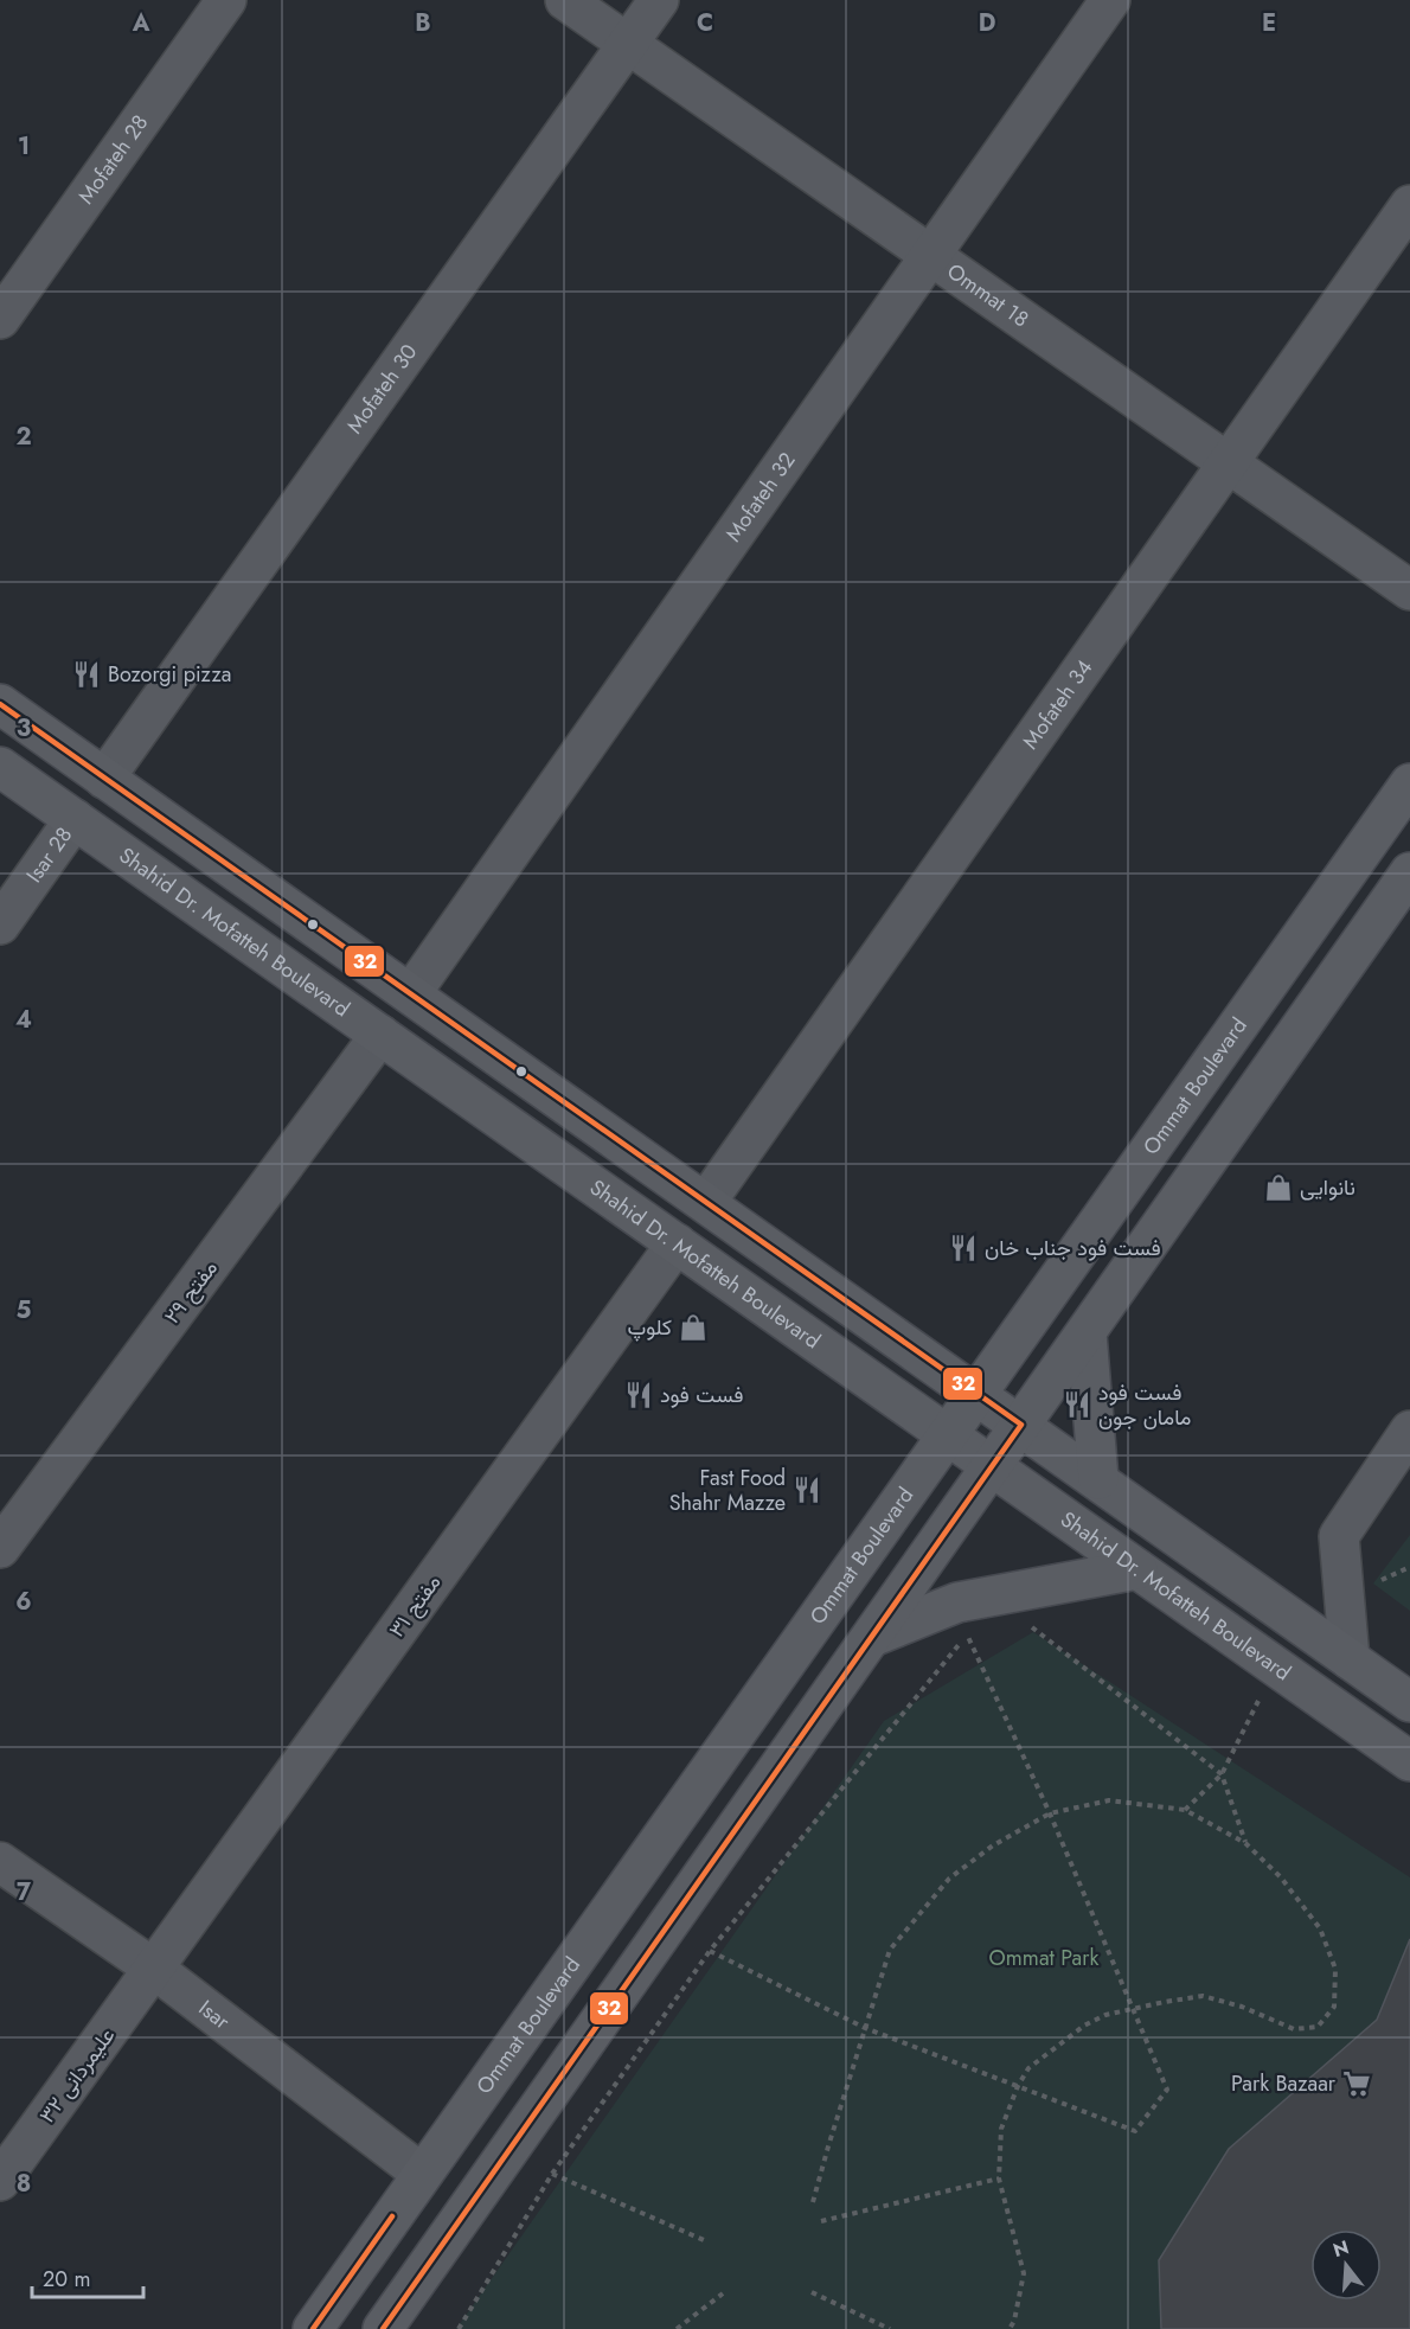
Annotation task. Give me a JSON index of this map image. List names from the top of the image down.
{
  "streets": {
    "main road": ["Shahid Dr. Mofatteh Boulevard", "Ommat Boulevard"],
    "street": [
      "Mofateh 28",
      "Ommat 18",
      "Mofateh 30",
      "Mofateh 32",
      "Mofateh 34",
      "Isar 28",
      "مفتح ۲۹",
      "مفتح ۳۱",
      "Isar",
      "علیمردانی ۳۲"
    ]
  },
  "crossings": [
    ["Ommat 18", "Mofateh 30"],
    ["Ommat 18", "Mofateh 32"],
    ["Ommat 18", "Mofateh 34"],
    ["Isar 28", "Shahid Dr. Mofatteh Boulevard"],
    ["Shahid Dr. Mofatteh Boulevard", "Ommat Boulevard"],
    ["Shahid Dr. Mofatteh Boulevard", "مفتح ۲۹"],
    ["Shahid Dr. Mofatteh Boulevard", "مفتح ۳۱"],
    ["Ommat Boulevard", "Isar"],
    ["مفتح ۳۱", "Isar"],
    ["مفتح ۳۱", "علیمردانی ۳۲"],
    ["Isar", "علیمردانی ۳۲"]
  ],
  "parks": ["Ommat Park"],
  "places": {
    "restaurant": [
      "Bozorgi pizza",
      "فست فود جناب خان",
      "فست فود",
      "فست فود مامان جون",
      "Fast Food Shahr Mazze"
    ],
    "shop": ["نانوایی", "کلوپ"],
    "supermarket": ["Park Bazaar"]
  },
  "lines": ["transit line 32"],
  "scale_bar": "20 m",
  "north": "top",
  "grid": {
    "columns": [
      "A",
      "B",
      "C",
      "D",
      "E"
    ],
    "rows": [
      "1",
      "2",
      "3",
      "4",
      "5",
      "6",
      "7",
      "8"
    ]
  }
}
